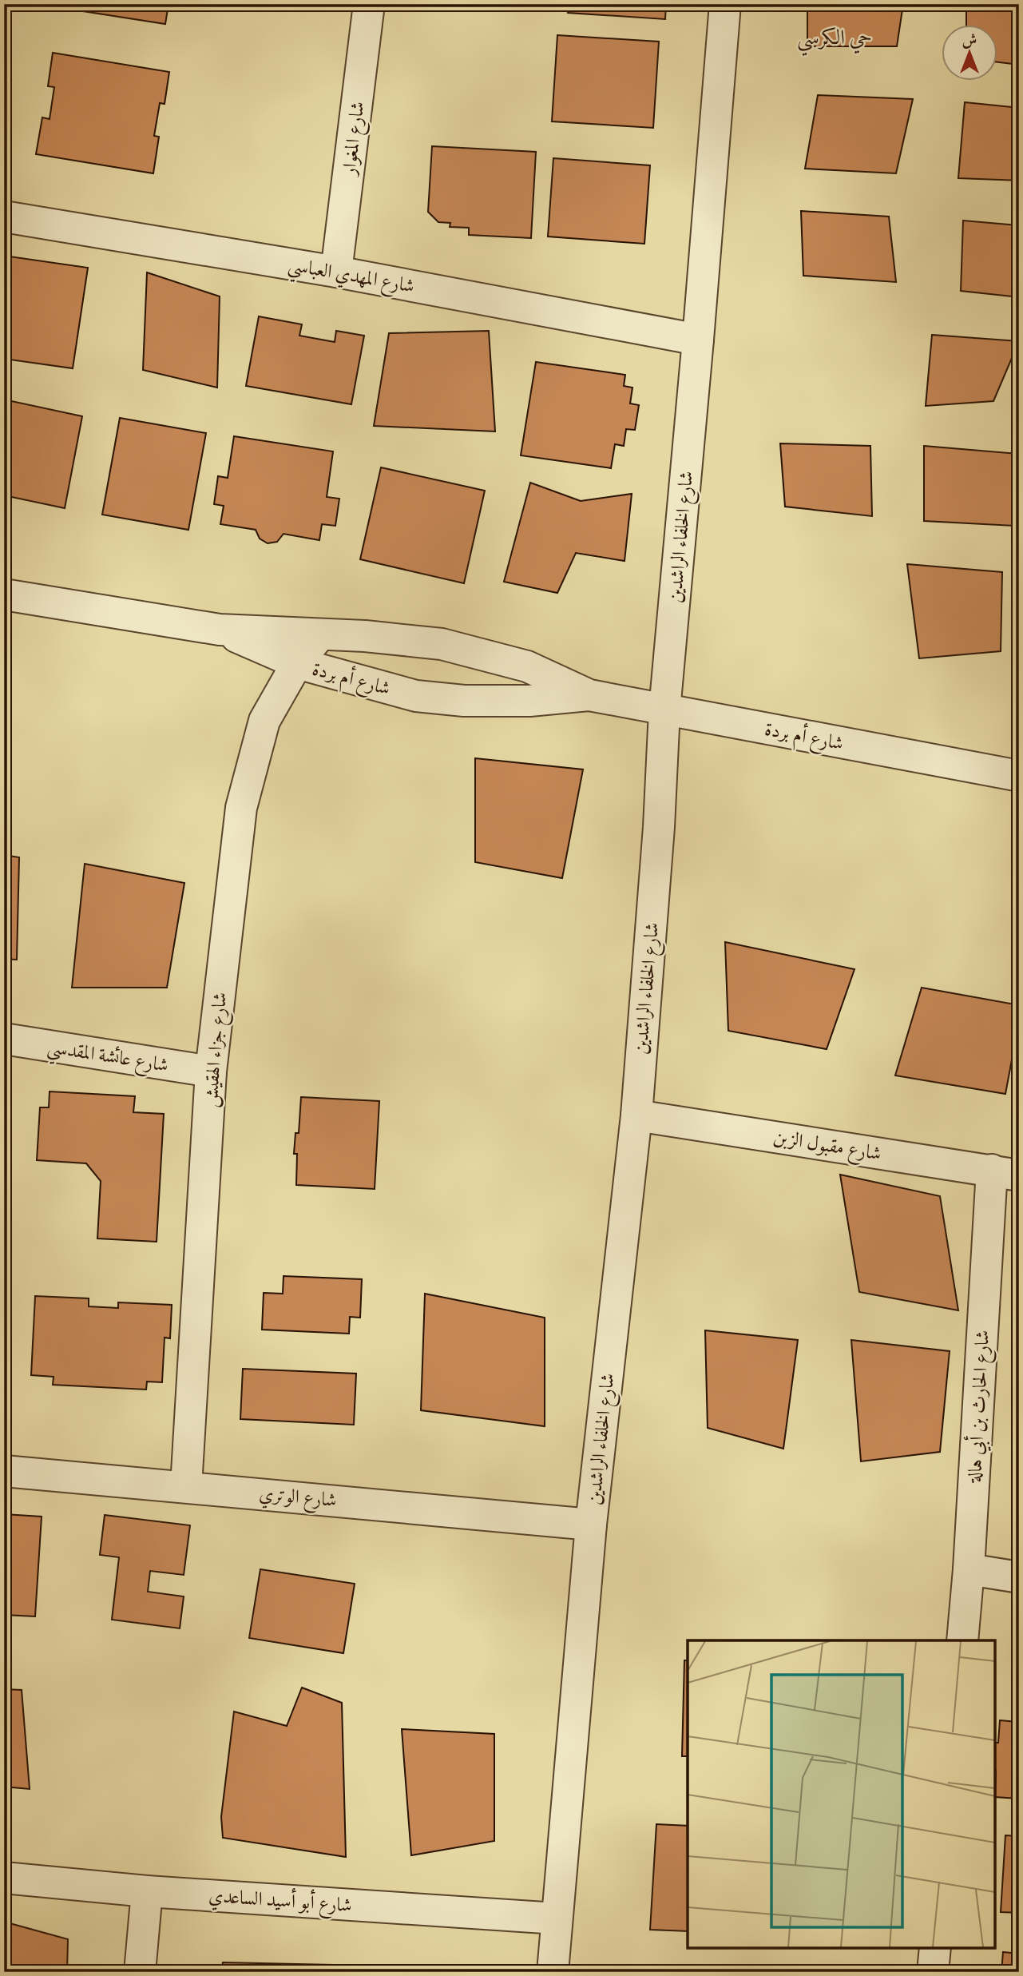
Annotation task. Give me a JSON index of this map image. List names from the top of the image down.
{
  "streets": {
    "street": [
      "شارع المغوار",
      "شارع المهدي العباسي",
      "شارع الخلفاء الراشدين",
      "شارع أم بردة",
      "شارع جزاء الهقيش",
      "شارع عائشة المقدسي",
      "شارع مقبول الزبن",
      "شارع الحارث بن أبي هالة",
      "شارع الوتري",
      "شارع أبو أسيد الساعدي"
    ]
  },
  "crossings": [
    ["شارع المغوار", "شارع المهدي العباسي"],
    ["شارع المهدي العباسي", "شارع الخلفاء الراشدين"],
    ["شارع الخلفاء الراشدين", "شارع أم بردة"],
    ["شارع الخلفاء الراشدين", "شارع مقبول الزبن"],
    ["شارع الخلفاء الراشدين", "شارع الوتري"],
    ["شارع الخلفاء الراشدين", "شارع أبو أسيد الساعدي"],
    ["شارع أم بردة", "شارع جزاء الهقيش"],
    ["شارع جزاء الهقيش", "شارع عائشة المقدسي"],
    ["شارع جزاء الهقيش", "شارع الوتري"],
    ["شارع مقبول الزبن", "شارع الحارث بن أبي هالة"]
  ],
  "districts": ["حي الكرسي"],
  "north": "top"
}
